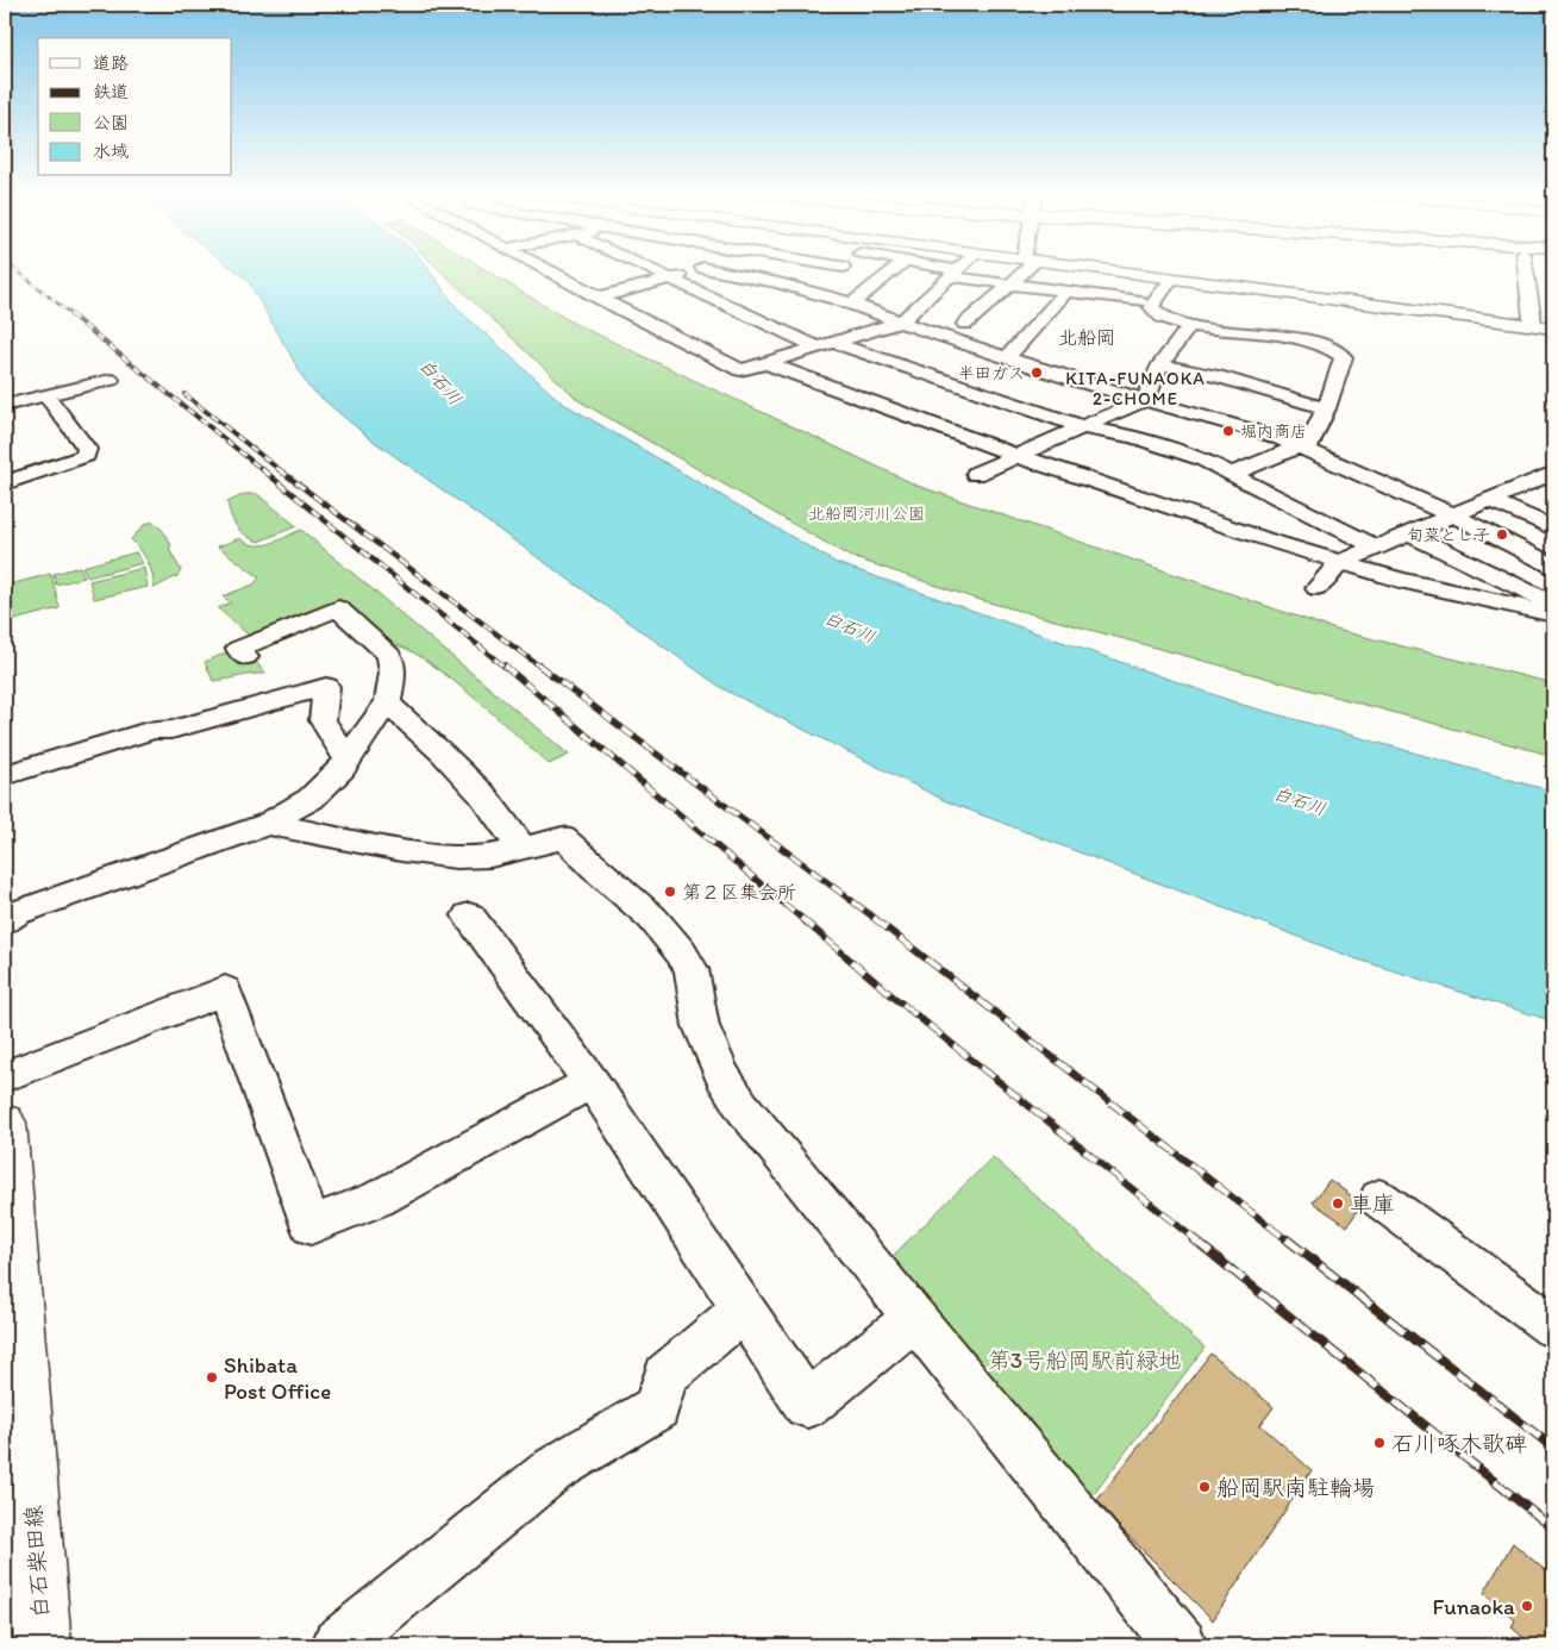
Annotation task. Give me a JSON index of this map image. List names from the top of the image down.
{
  "streets": {
    "main road": ["白石柴田線"]
  },
  "districts": ["北船岡", "KITA-FUNAOKA 2-CHOME"],
  "water": ["白石川"],
  "parks": ["北船岡河川公園", "第3号船岡駅前緑地"],
  "places": [
    "半田ガス",
    "堀内商店",
    "旬菜とし子",
    "第２区集会所",
    "車庫",
    "Shibata Post Office",
    "石川啄木歌碑",
    "船岡駅南駐輪場",
    "Funaoka"
  ],
  "legend": [
    "道路",
    "鉄道",
    "公園",
    "水域"
  ]
}
